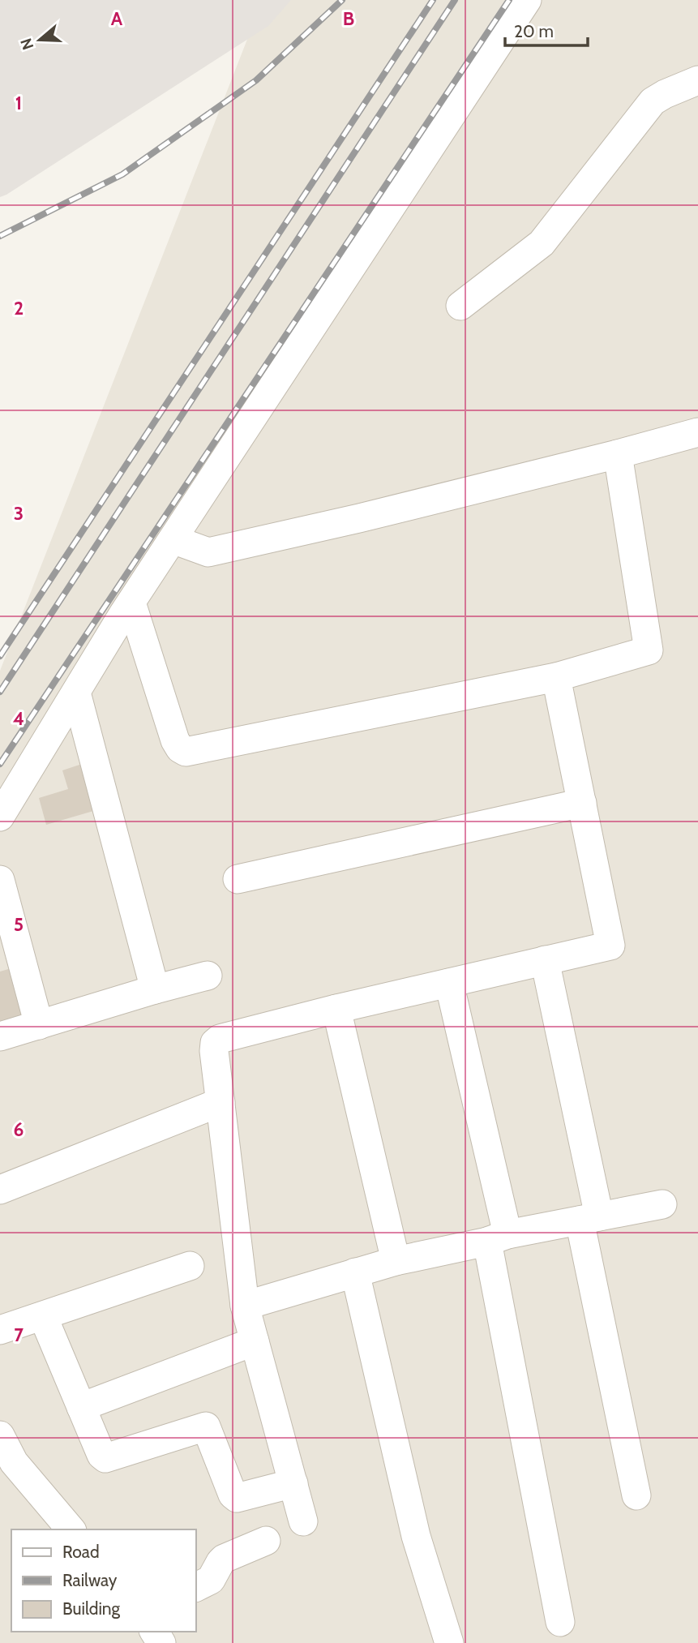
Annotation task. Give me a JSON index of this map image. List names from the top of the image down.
{
  "legend": ["Road", "Railway", "Building"],
  "scale_bar": "20 m",
  "north": "left",
  "grid": {
    "columns": ["A", "B"],
    "rows": [
      "1",
      "2",
      "3",
      "4",
      "5",
      "6",
      "7"
    ]
  }
}
